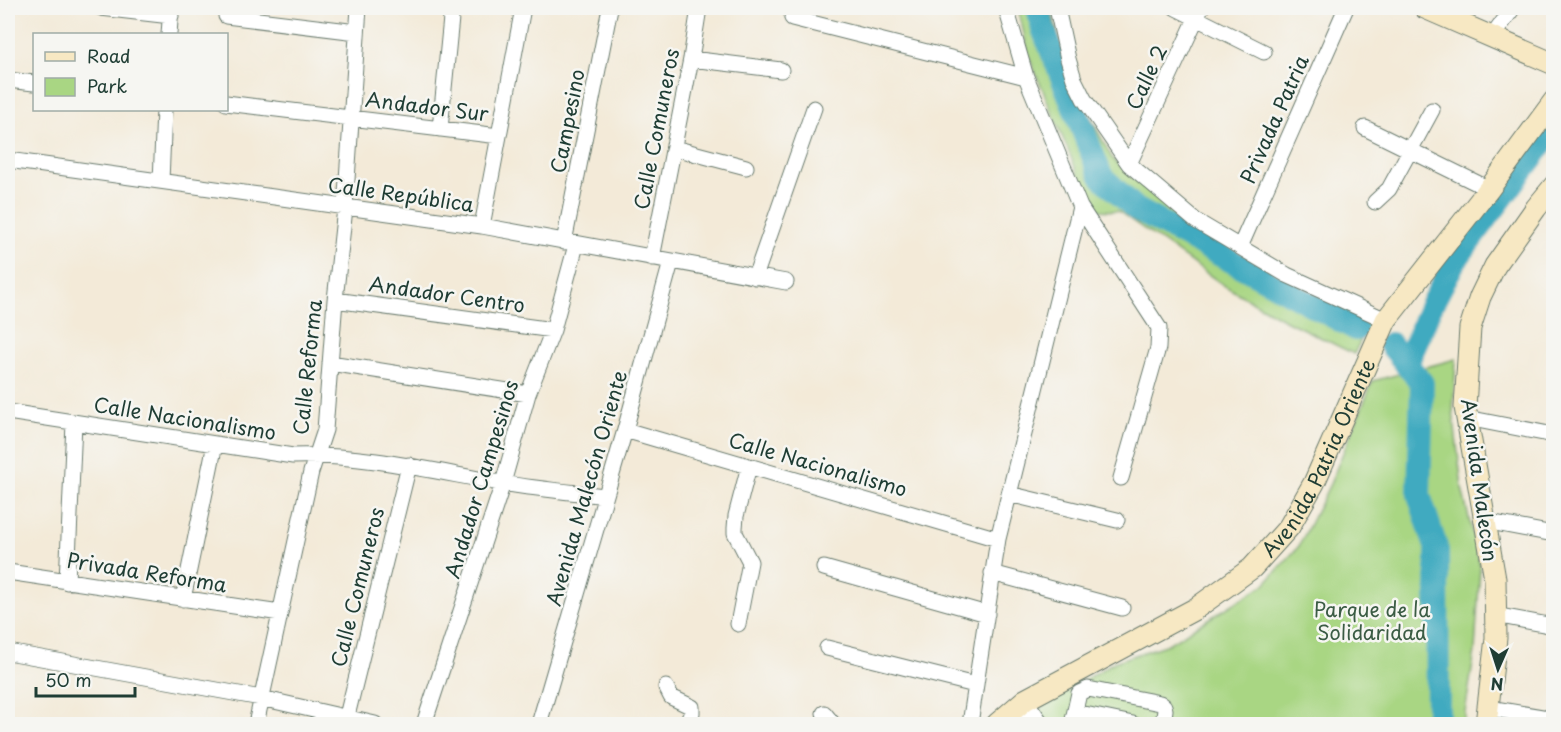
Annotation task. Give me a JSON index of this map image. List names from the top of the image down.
{
  "streets": {
    "street": [
      "Calle 2",
      "Andador Sur",
      "Privada Patria",
      "Campesino",
      "Calle Comuneros",
      "Calle República",
      "Andador Centro",
      "Calle Reforma",
      "Calle Nacionalismo",
      "Avenida Patria Oriente",
      "Andador Campesinos",
      "Avenida Malecón",
      "Avenida Malecón Oriente",
      "Privada Reforma"
    ]
  },
  "crossings": [
    ["Andador Sur", "Calle Reforma"],
    ["Campesino", "Calle República"],
    ["Campesino", "Andador Campesinos"],
    ["Calle Comuneros", "Calle República"],
    ["Calle Comuneros", "Calle Nacionalismo"],
    ["Calle República", "Calle Reforma"],
    ["Calle República", "Andador Campesinos"],
    ["Calle República", "Avenida Malecón Oriente"],
    ["Andador Centro", "Calle Reforma"],
    ["Andador Centro", "Andador Campesinos"],
    ["Calle Reforma", "Calle Nacionalismo"],
    ["Calle Reforma", "Privada Reforma"],
    ["Calle Nacionalismo", "Andador Campesinos"],
    ["Calle Nacionalismo", "Avenida Malecón Oriente"]
  ],
  "parks": ["Parque de la Solidaridad"],
  "legend": ["Road", "Park"],
  "scale_bar": "50 m",
  "north": "bottom"
}
